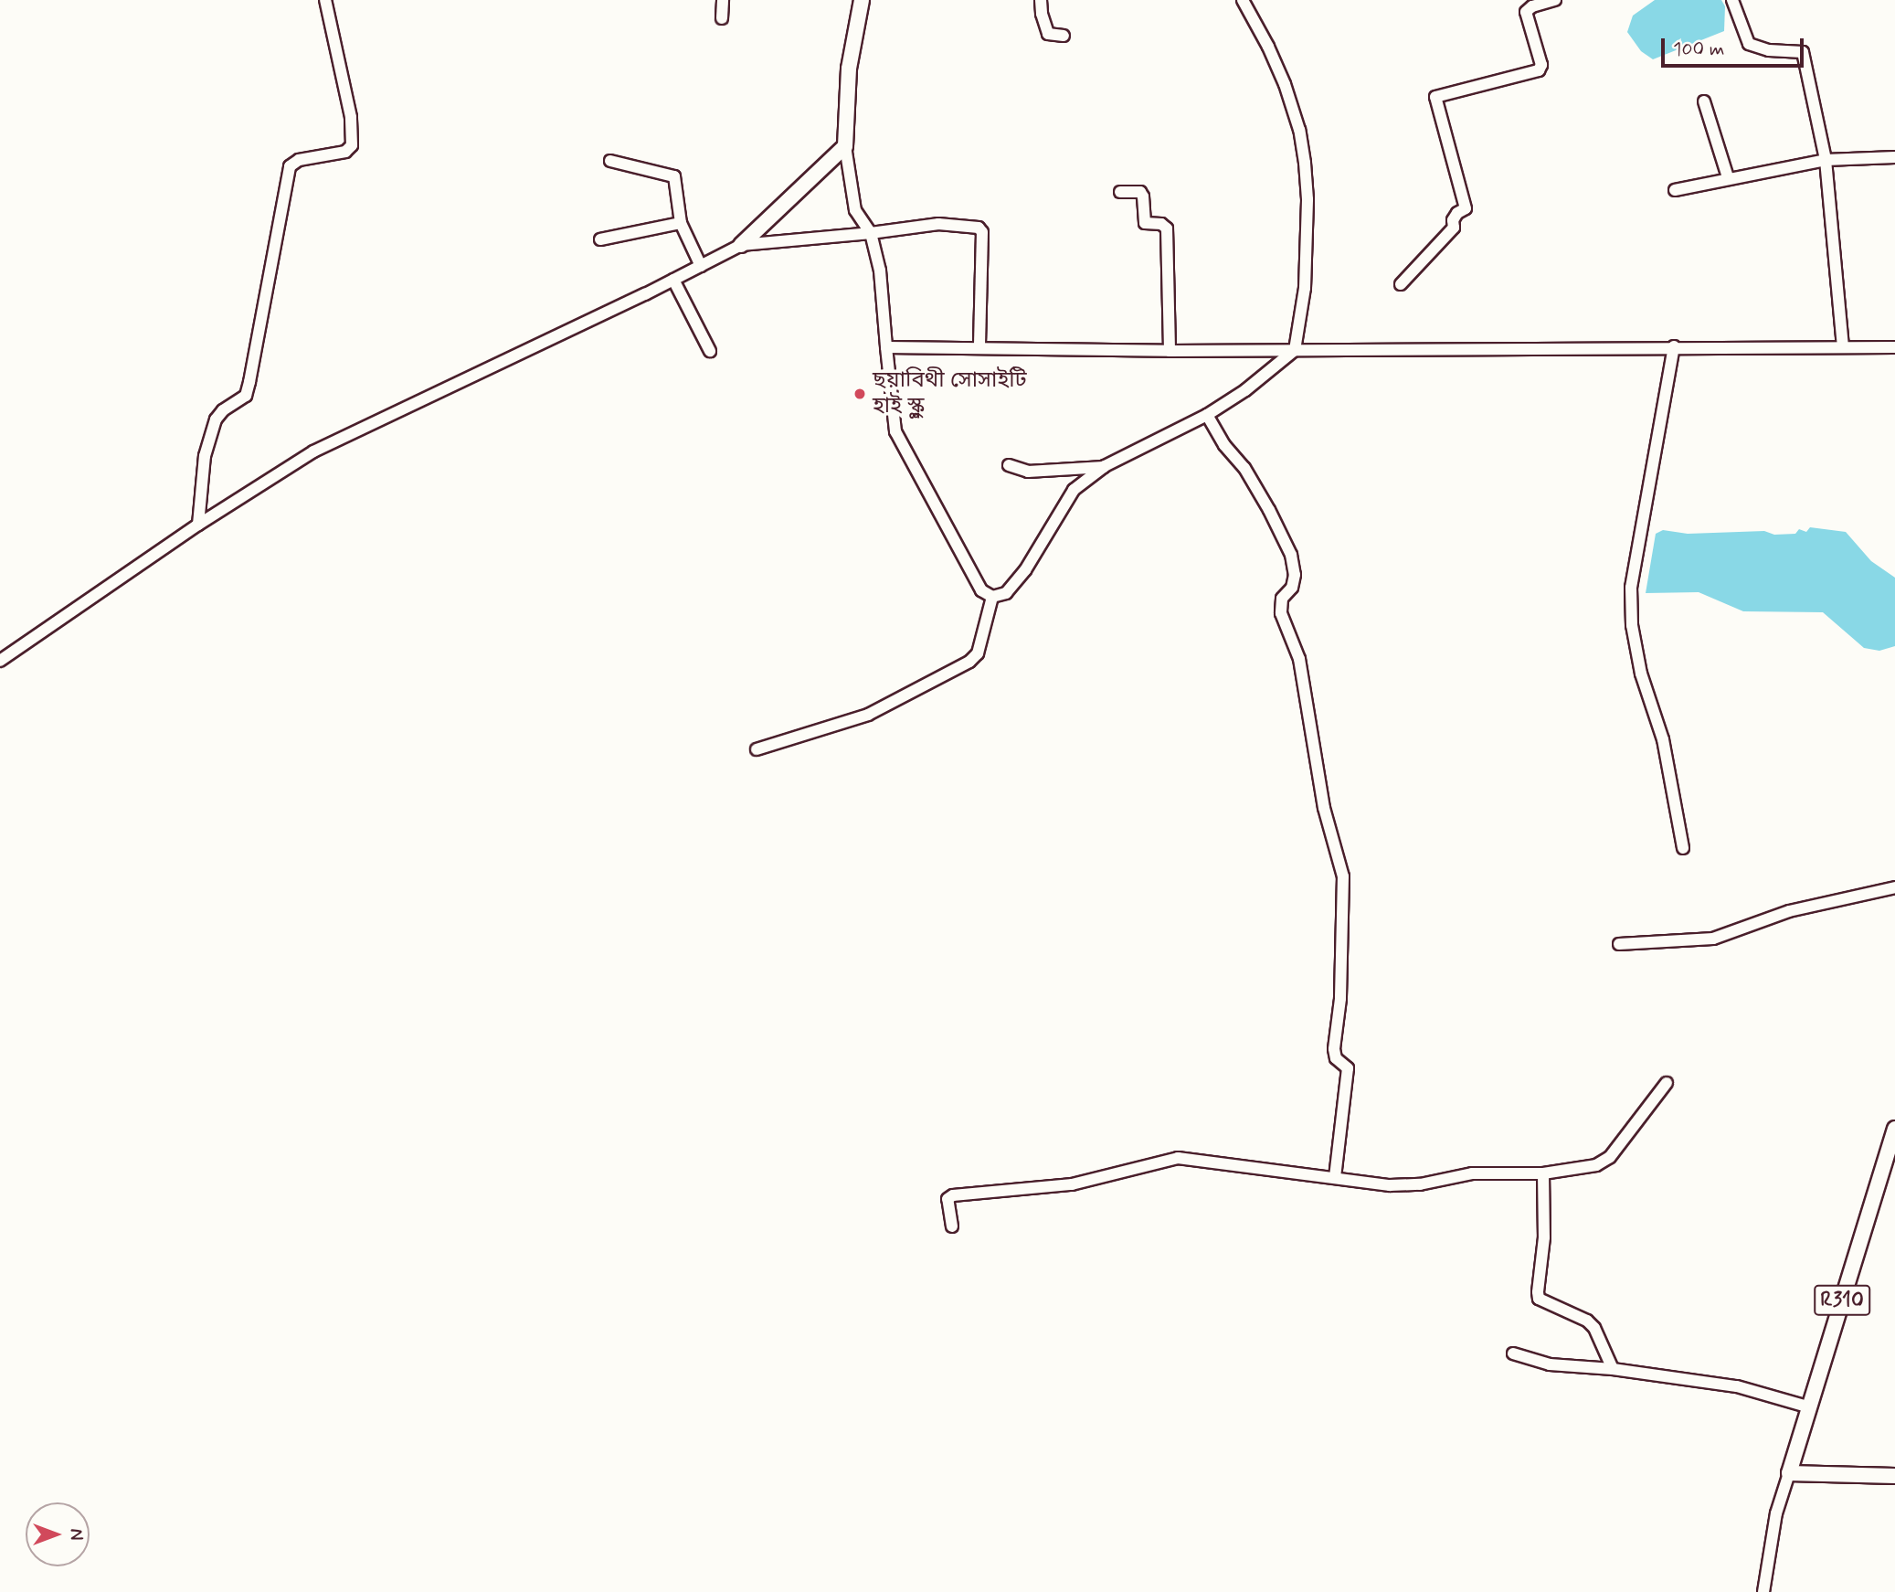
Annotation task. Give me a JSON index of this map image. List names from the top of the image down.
{
  "streets": {
    "main road": ["R310"]
  },
  "places": ["ছয়াবিথী সোসাইটি হাই স্কুল"],
  "scale_bar": "100 m",
  "north": "right"
}
